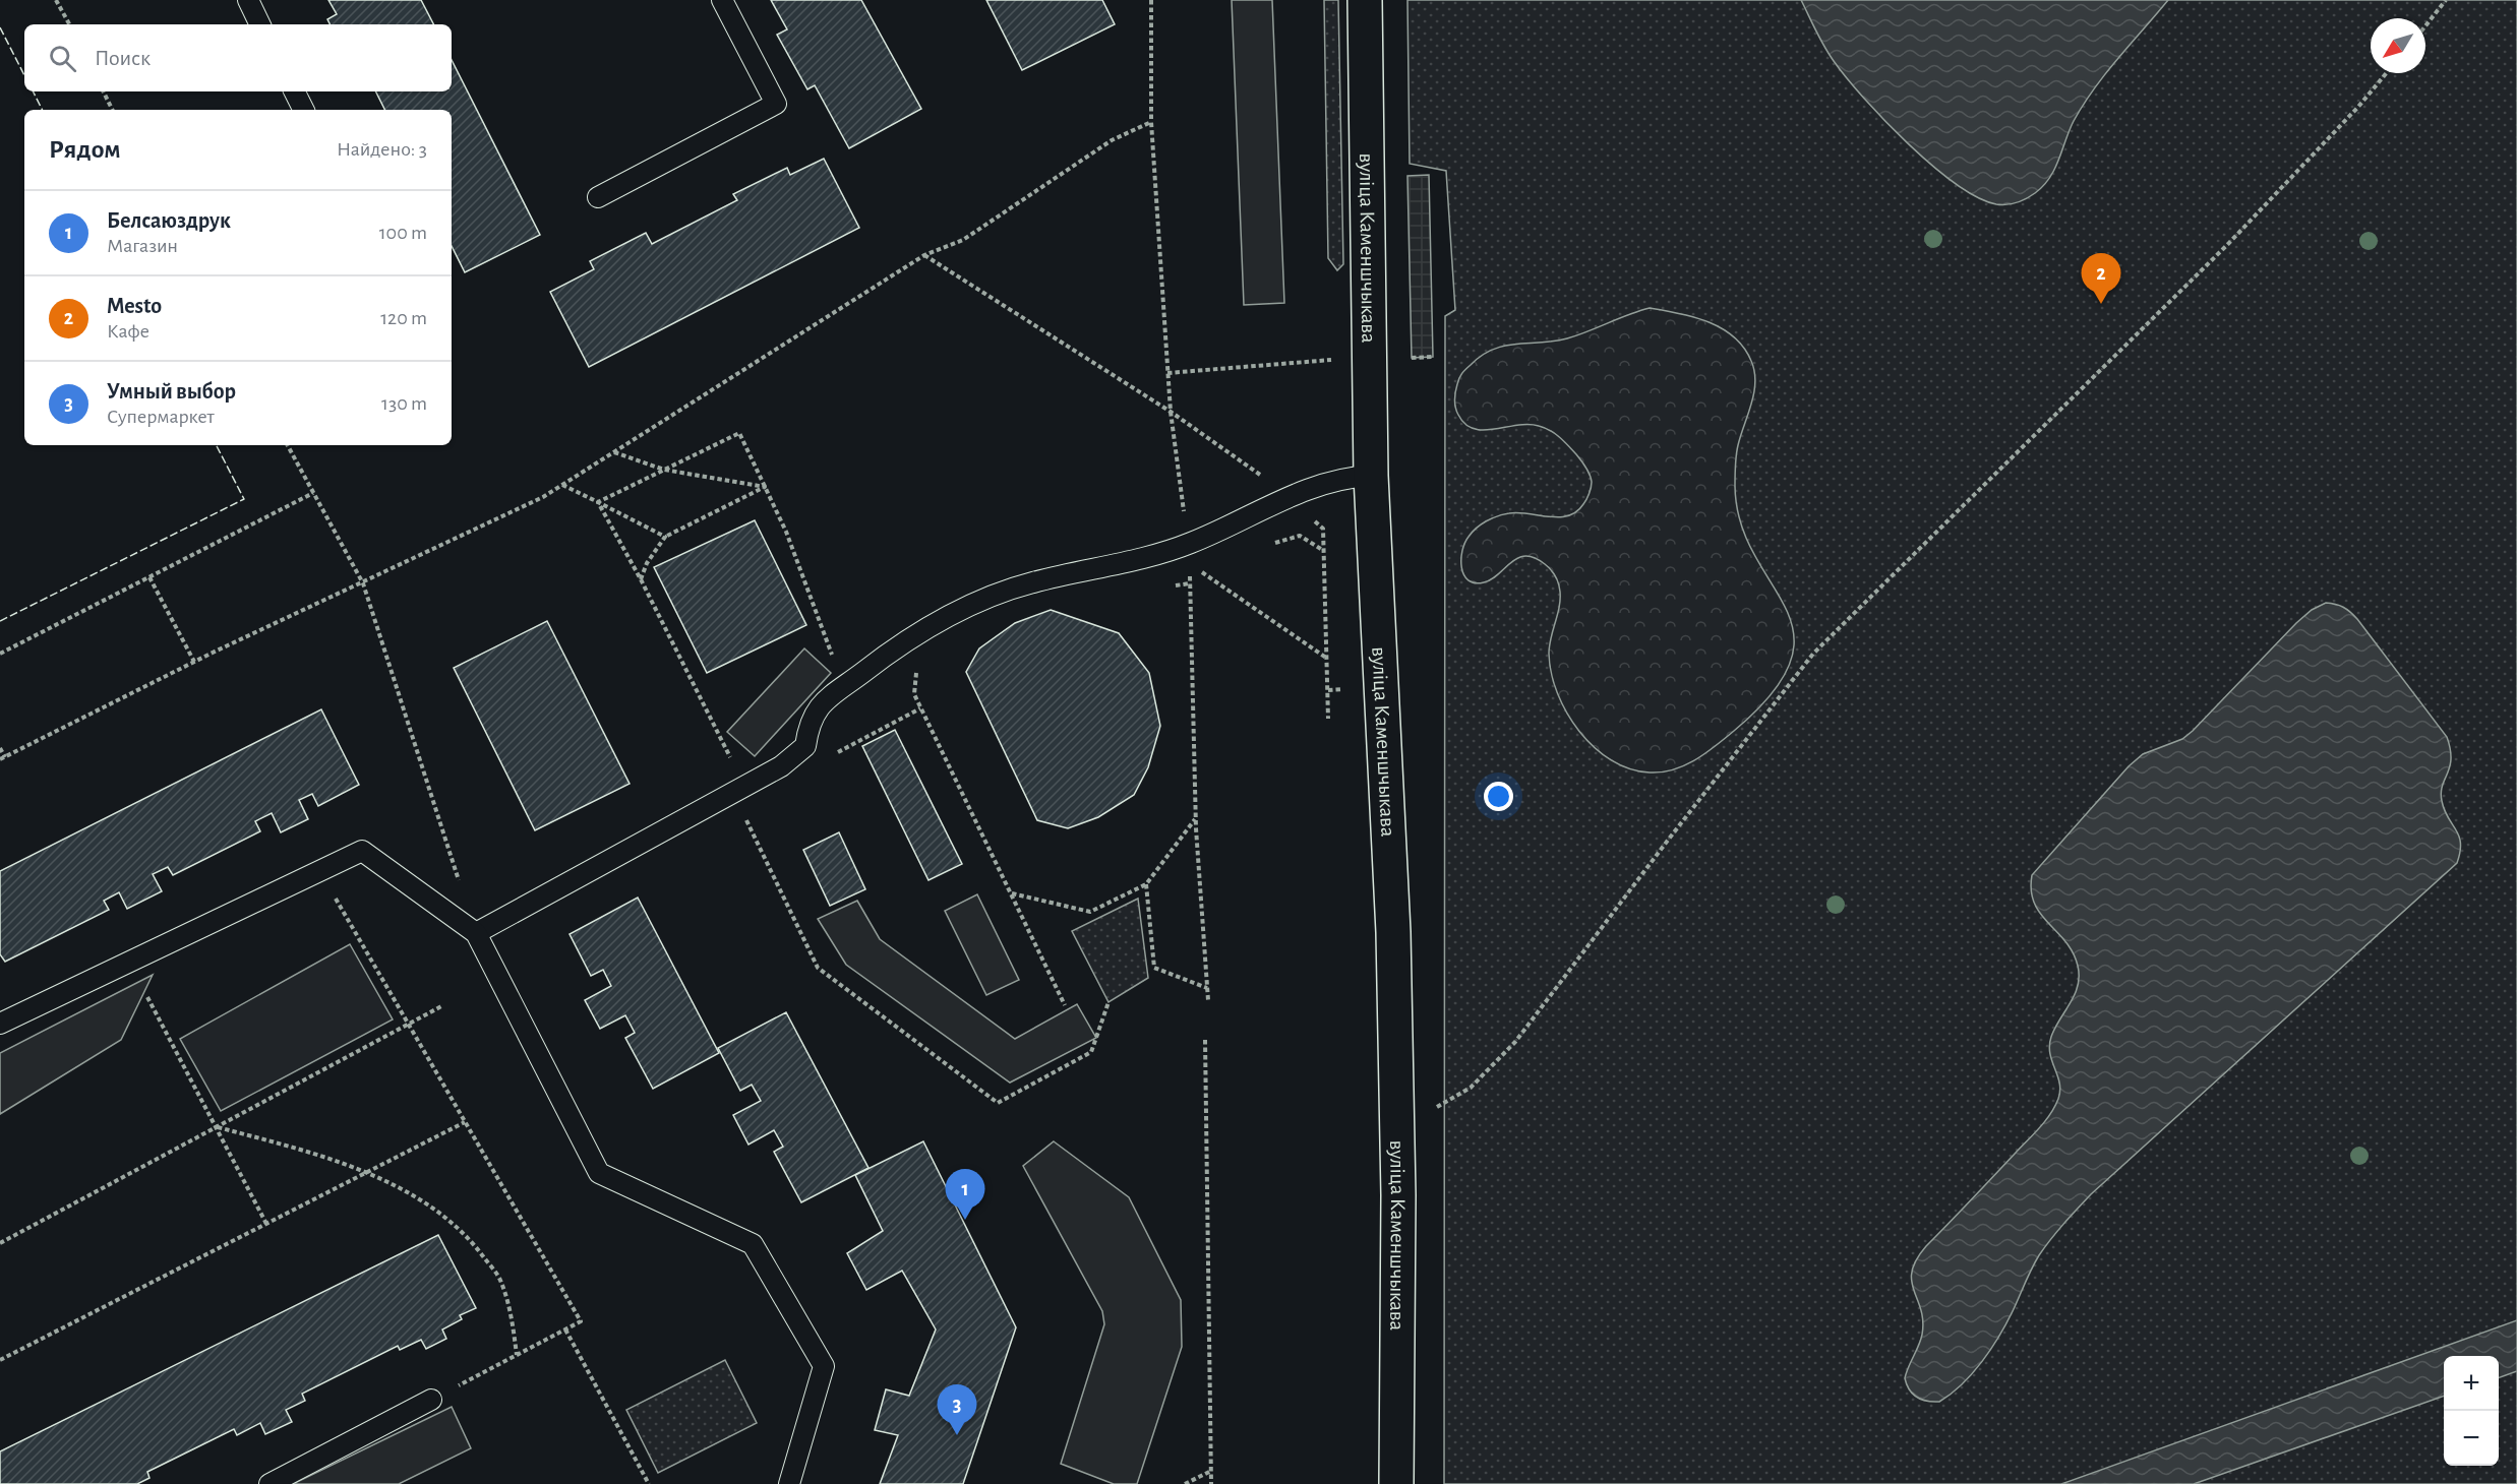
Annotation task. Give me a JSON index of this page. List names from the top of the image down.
{
  "streets": {
    "street": ["вуліца Каменшчыкава"]
  },
  "north": "bottom left",
  "page": {
    "search": "Поиск",
    "heading": ["Рядом", "Найдено: 3"],
    "list": [
      {
        "mark": "1",
        "name": "Белсаюздрук",
        "note": "Магазин",
        "value": "100 m"
      },
      {
        "mark": "2",
        "name": "Mesto",
        "note": "Кафе",
        "value": "120 m"
      },
      {
        "mark": "3",
        "name": "Умный выбор",
        "note": "Супермаркет",
        "value": "130 m"
      }
    ],
    "pins": ["2", "1", "3"],
    "map_buttons": ["+", "−"]
  }
}
